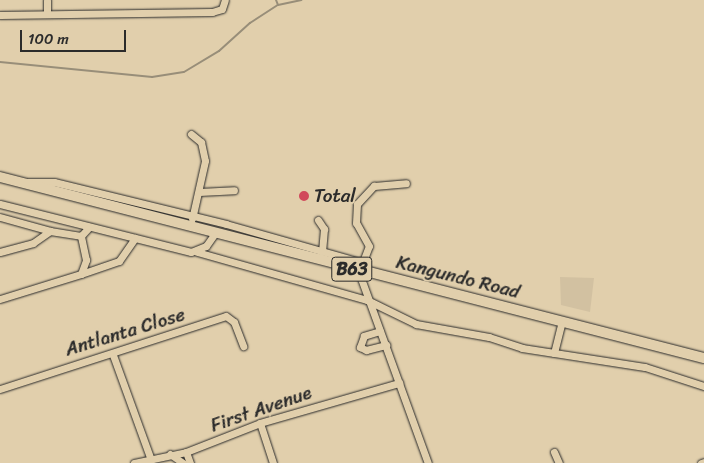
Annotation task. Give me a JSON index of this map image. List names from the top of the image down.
{
  "streets": {
    "highway": ["B63", "Kangundo Road"],
    "street": ["Antlanta Close", "First Avenue"]
  },
  "places": ["Total"],
  "scale_bar": "100 m"
}
